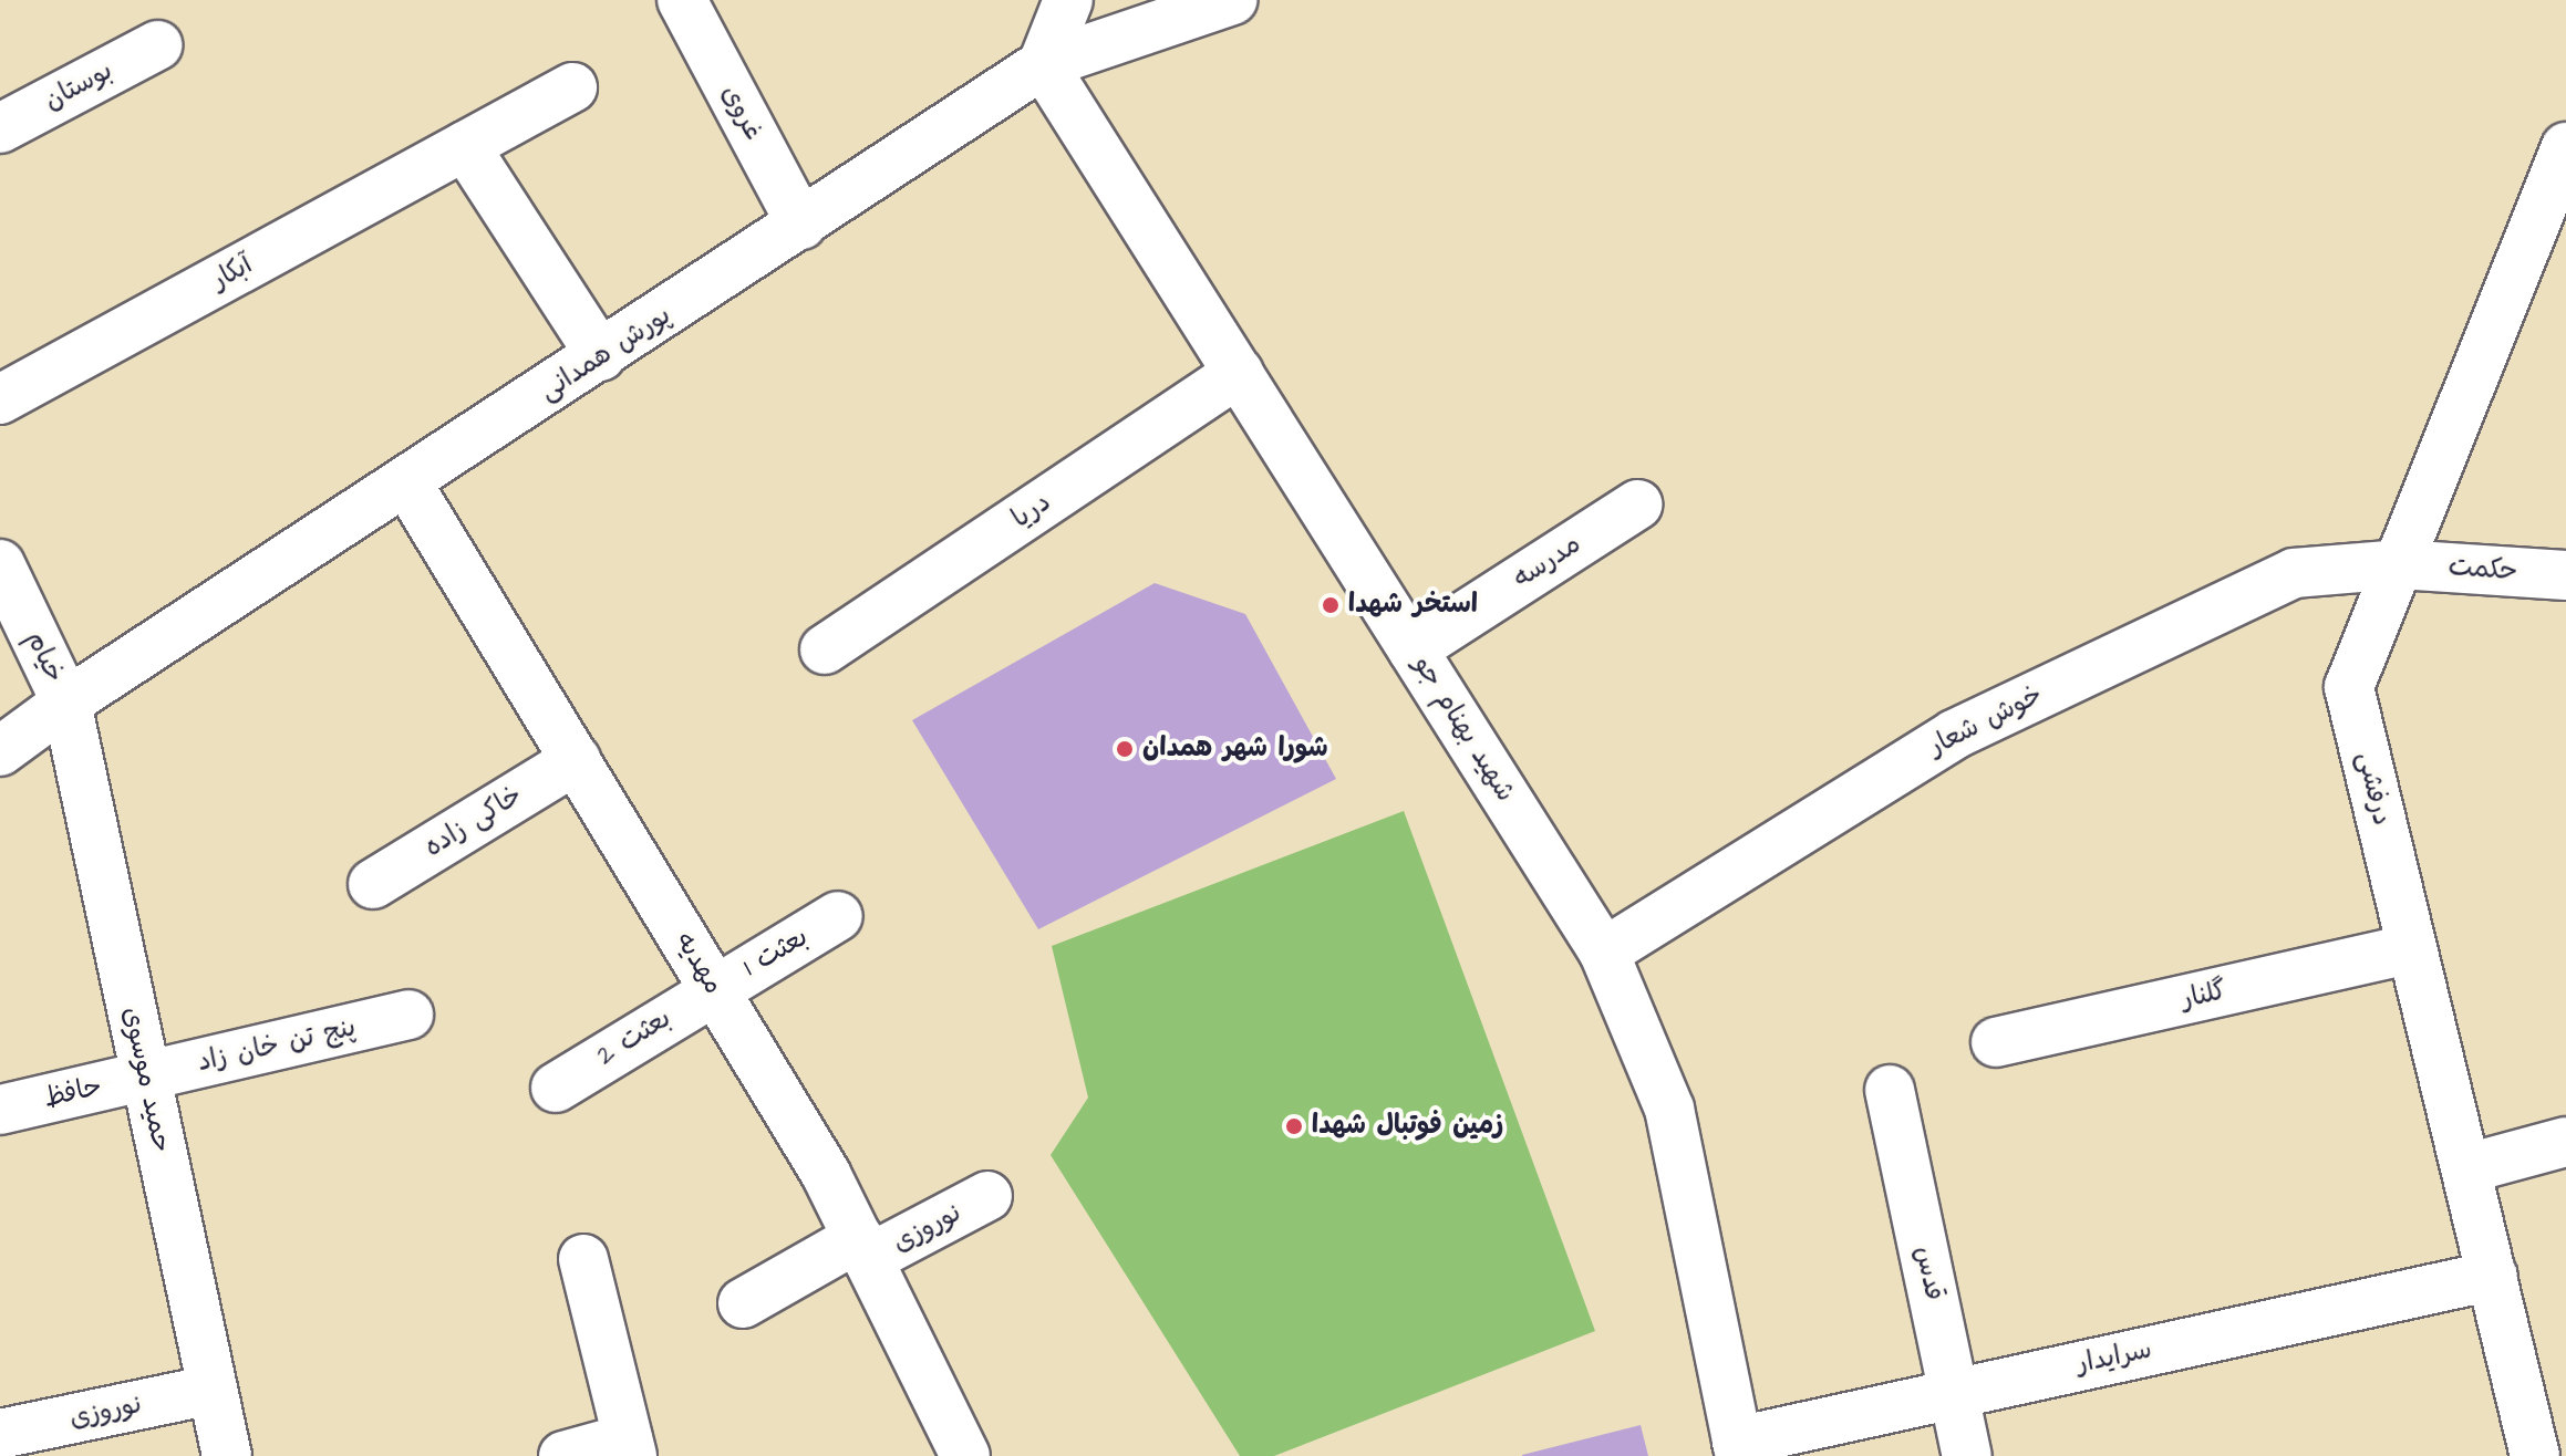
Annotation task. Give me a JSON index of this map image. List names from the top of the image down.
{
  "streets": {
    "street": [
      "بوستان",
      "غروی",
      "آبکار",
      "پورش همدانی",
      "دریا",
      "مدرسه",
      "حکمت",
      "خیام",
      "خوش شعار",
      "شهید بهنام جو",
      "درفشی",
      "خاکی زاده",
      "بعثت 1",
      "مهدیه",
      "گلنار",
      "بعثت 2",
      "پنج تن خان زاد",
      "حمید موسوی",
      "حافظ",
      "نوروزی",
      "قدس",
      "سرایدار"
    ]
  },
  "crossings": [
    ["غروی", "پورش همدانی"],
    ["پورش همدانی", "خیام"],
    ["پورش همدانی", "شهید بهنام جو"],
    ["پورش همدانی", "مهدیه"],
    ["پورش همدانی", "حمید موسوی"],
    ["دریا", "شهید بهنام جو"],
    ["مدرسه", "شهید بهنام جو"],
    ["حکمت", "خوش شعار"],
    ["حکمت", "درفشی"],
    ["خیام", "حمید موسوی"],
    ["خوش شعار", "شهید بهنام جو"],
    ["خوش شعار", "درفشی"],
    ["شهید بهنام جو", "سرایدار"],
    ["درفشی", "گلنار"],
    ["درفشی", "سرایدار"],
    ["خاکی زاده", "مهدیه"],
    ["بعثت 1", "مهدیه"],
    ["بعثت 1", "بعثت 2"],
    ["مهدیه", "بعثت 2"],
    ["مهدیه", "نوروزی"],
    ["پنج تن خان زاد", "حمید موسوی"],
    ["پنج تن خان زاد", "حافظ"],
    ["حمید موسوی", "حافظ"],
    ["حمید موسوی", "نوروزی"],
    ["قدس", "سرایدار"]
  ],
  "places": ["استخر شهدا", "شورا شهر همدان", "زمین فوتبال شهدا"]
}
